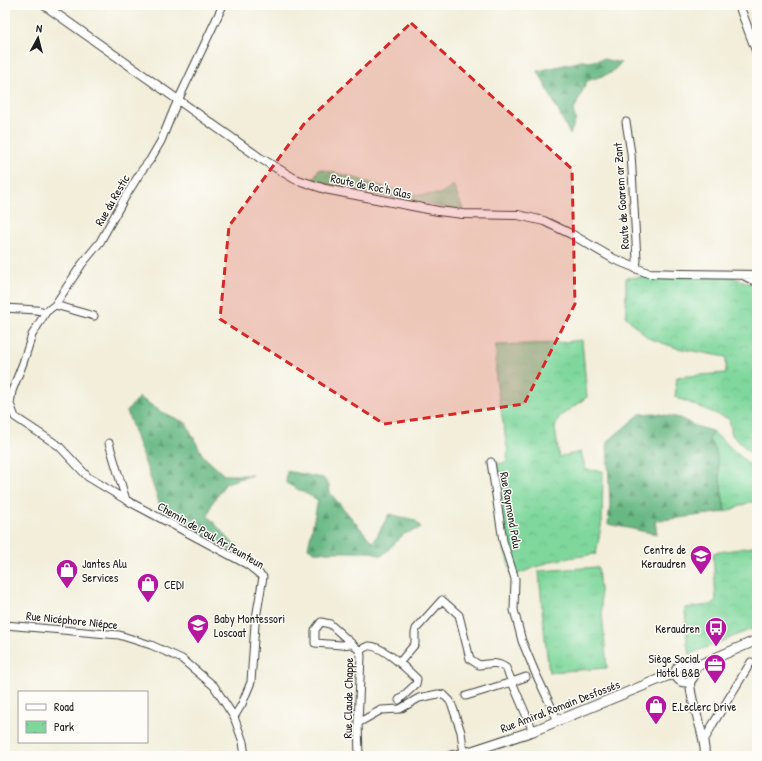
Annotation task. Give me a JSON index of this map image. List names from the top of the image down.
{
  "streets": {
    "main road": ["Rue Amiral Romain Desfossés"],
    "street": [
      "Route de Roc'h Glas",
      "Route de Goarem ar Zant",
      "Rue du Restic",
      "Rue Raymond Palu",
      "Chemin de Poul Ar Feunteun",
      "Rue Nicéphore Niépce",
      "Rue Claude Chappe"
    ]
  },
  "crossings": [
    ["Route de Roc'h Glas", "Route de Goarem ar Zant"],
    ["Route de Roc'h Glas", "Rue du Restic"],
    ["Rue du Restic", "Chemin de Poul Ar Feunteun"],
    ["Rue Raymond Palu", "Rue Amiral Romain Desfossés"],
    ["Chemin de Poul Ar Feunteun", "Rue Nicéphore Niépce"]
  ],
  "places": {
    "school or university": ["Centre de Keraudren", "Baby Montessori Loscoat"],
    "shop": ["Jantes Alu Services", "CEDI", "E.Leclerc Drive"],
    "bus stop": ["Keraudren"],
    "office": ["Siège Social Hotel B&B"]
  },
  "legend": ["Road", "Park"],
  "north": "top"
}
